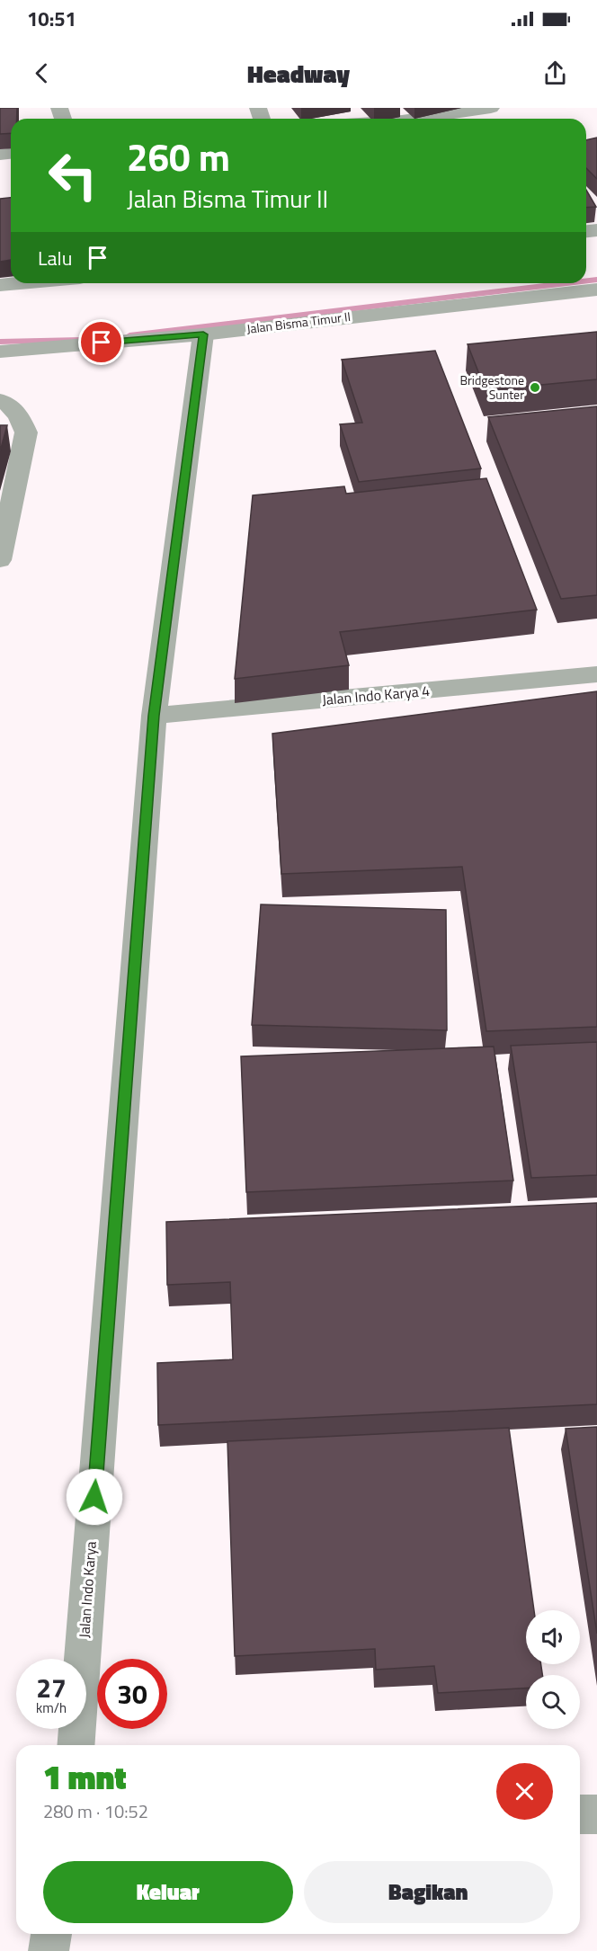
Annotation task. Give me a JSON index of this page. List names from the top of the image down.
{
  "streets": {
    "street": ["Jalan Bisma Timur II", "Jalan Indo Karya 4", "Jalan Indo Karya"]
  },
  "crossings": [
    ["Jalan Bisma Timur II", "Jalan Indo Karya"],
    ["Jalan Indo Karya 4", "Jalan Indo Karya"]
  ],
  "places": ["Bridgestone Sunter"],
  "page": {
    "status": "10:51",
    "header": "Headway",
    "turn": ["260 m", "Jalan Bisma Timur II"],
    "then": "Lalu",
    "speed": "27 km/h",
    "limit": "30",
    "heading": ["1 mnt", "280 m · 10:52"],
    "buttons": ["Keluar", "Bagikan"]
  }
}
